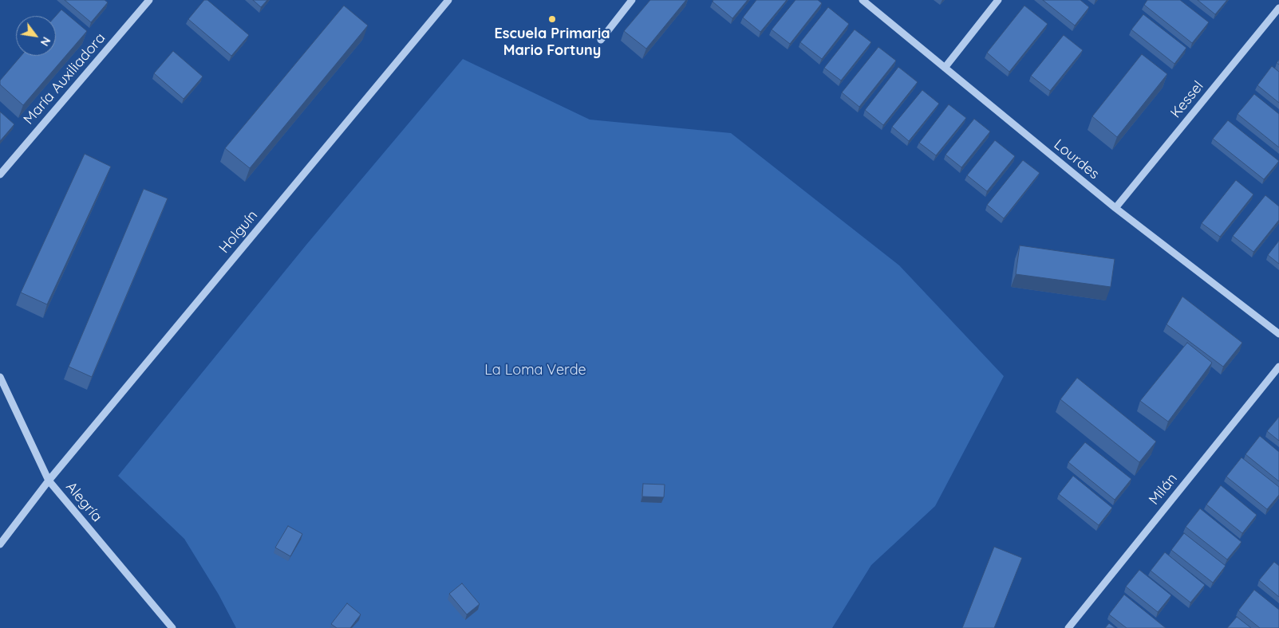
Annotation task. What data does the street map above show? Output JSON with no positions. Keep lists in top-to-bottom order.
{
  "streets": {
    "street": [
      "María Auxiliadora",
      "Kessel",
      "Lourdes",
      "Holguín",
      "Milán",
      "Alegría"
    ]
  },
  "crossings": [
    ["Kessel", "Lourdes"],
    ["Holguín", "Alegría"]
  ],
  "parks": ["La Loma Verde"],
  "places": ["Escuela Primaria Mario Fortuny"],
  "north": "bottom right"
}
